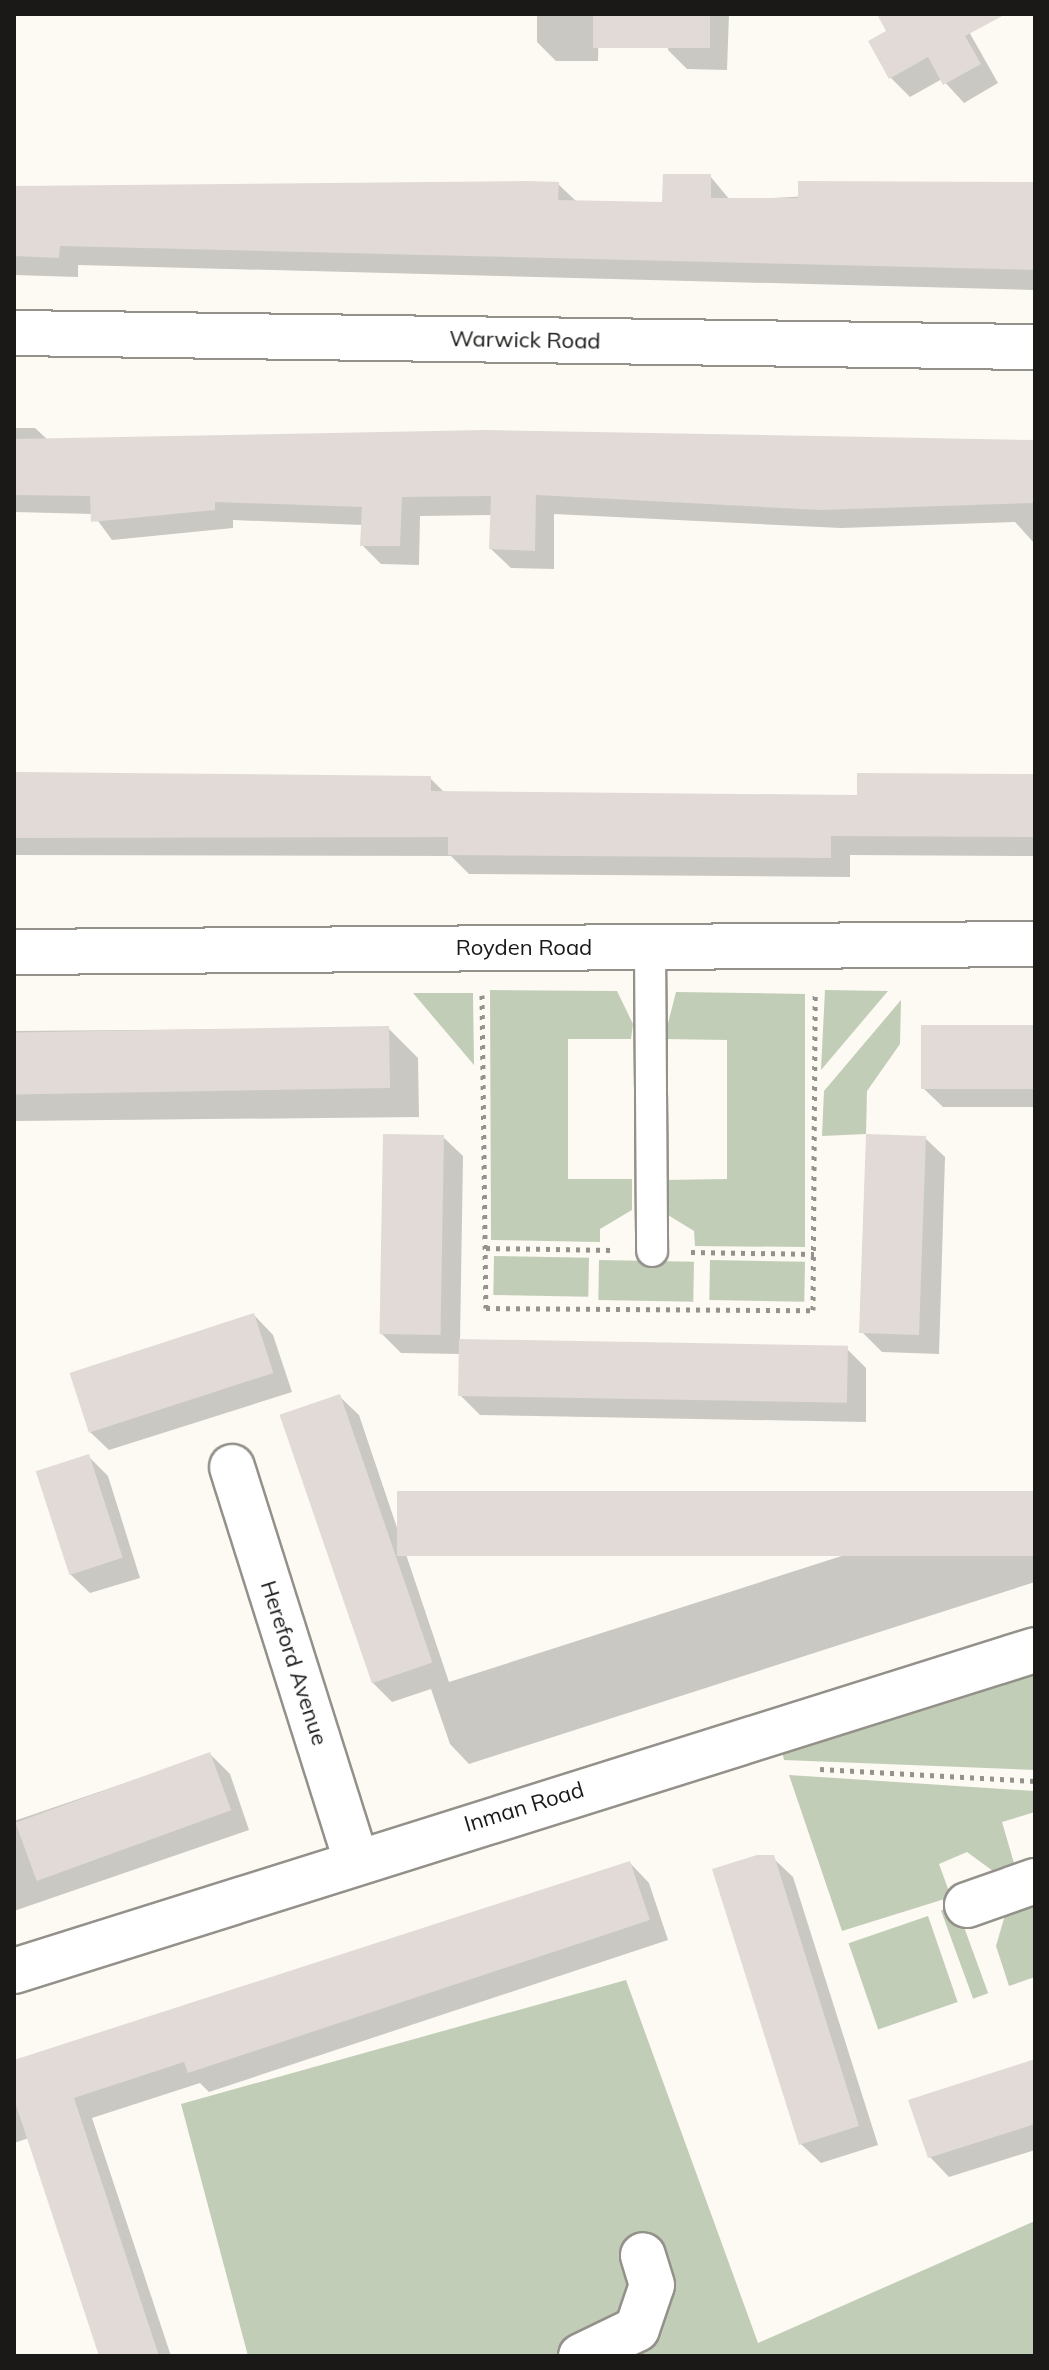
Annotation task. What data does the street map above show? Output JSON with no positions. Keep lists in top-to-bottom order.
{
  "streets": {
    "street": [
      "Warwick Road",
      "Royden Road",
      "Hereford Avenue",
      "Inman Road"
    ]
  },
  "crossings": [
    ["Hereford Avenue", "Inman Road"]
  ]
}
